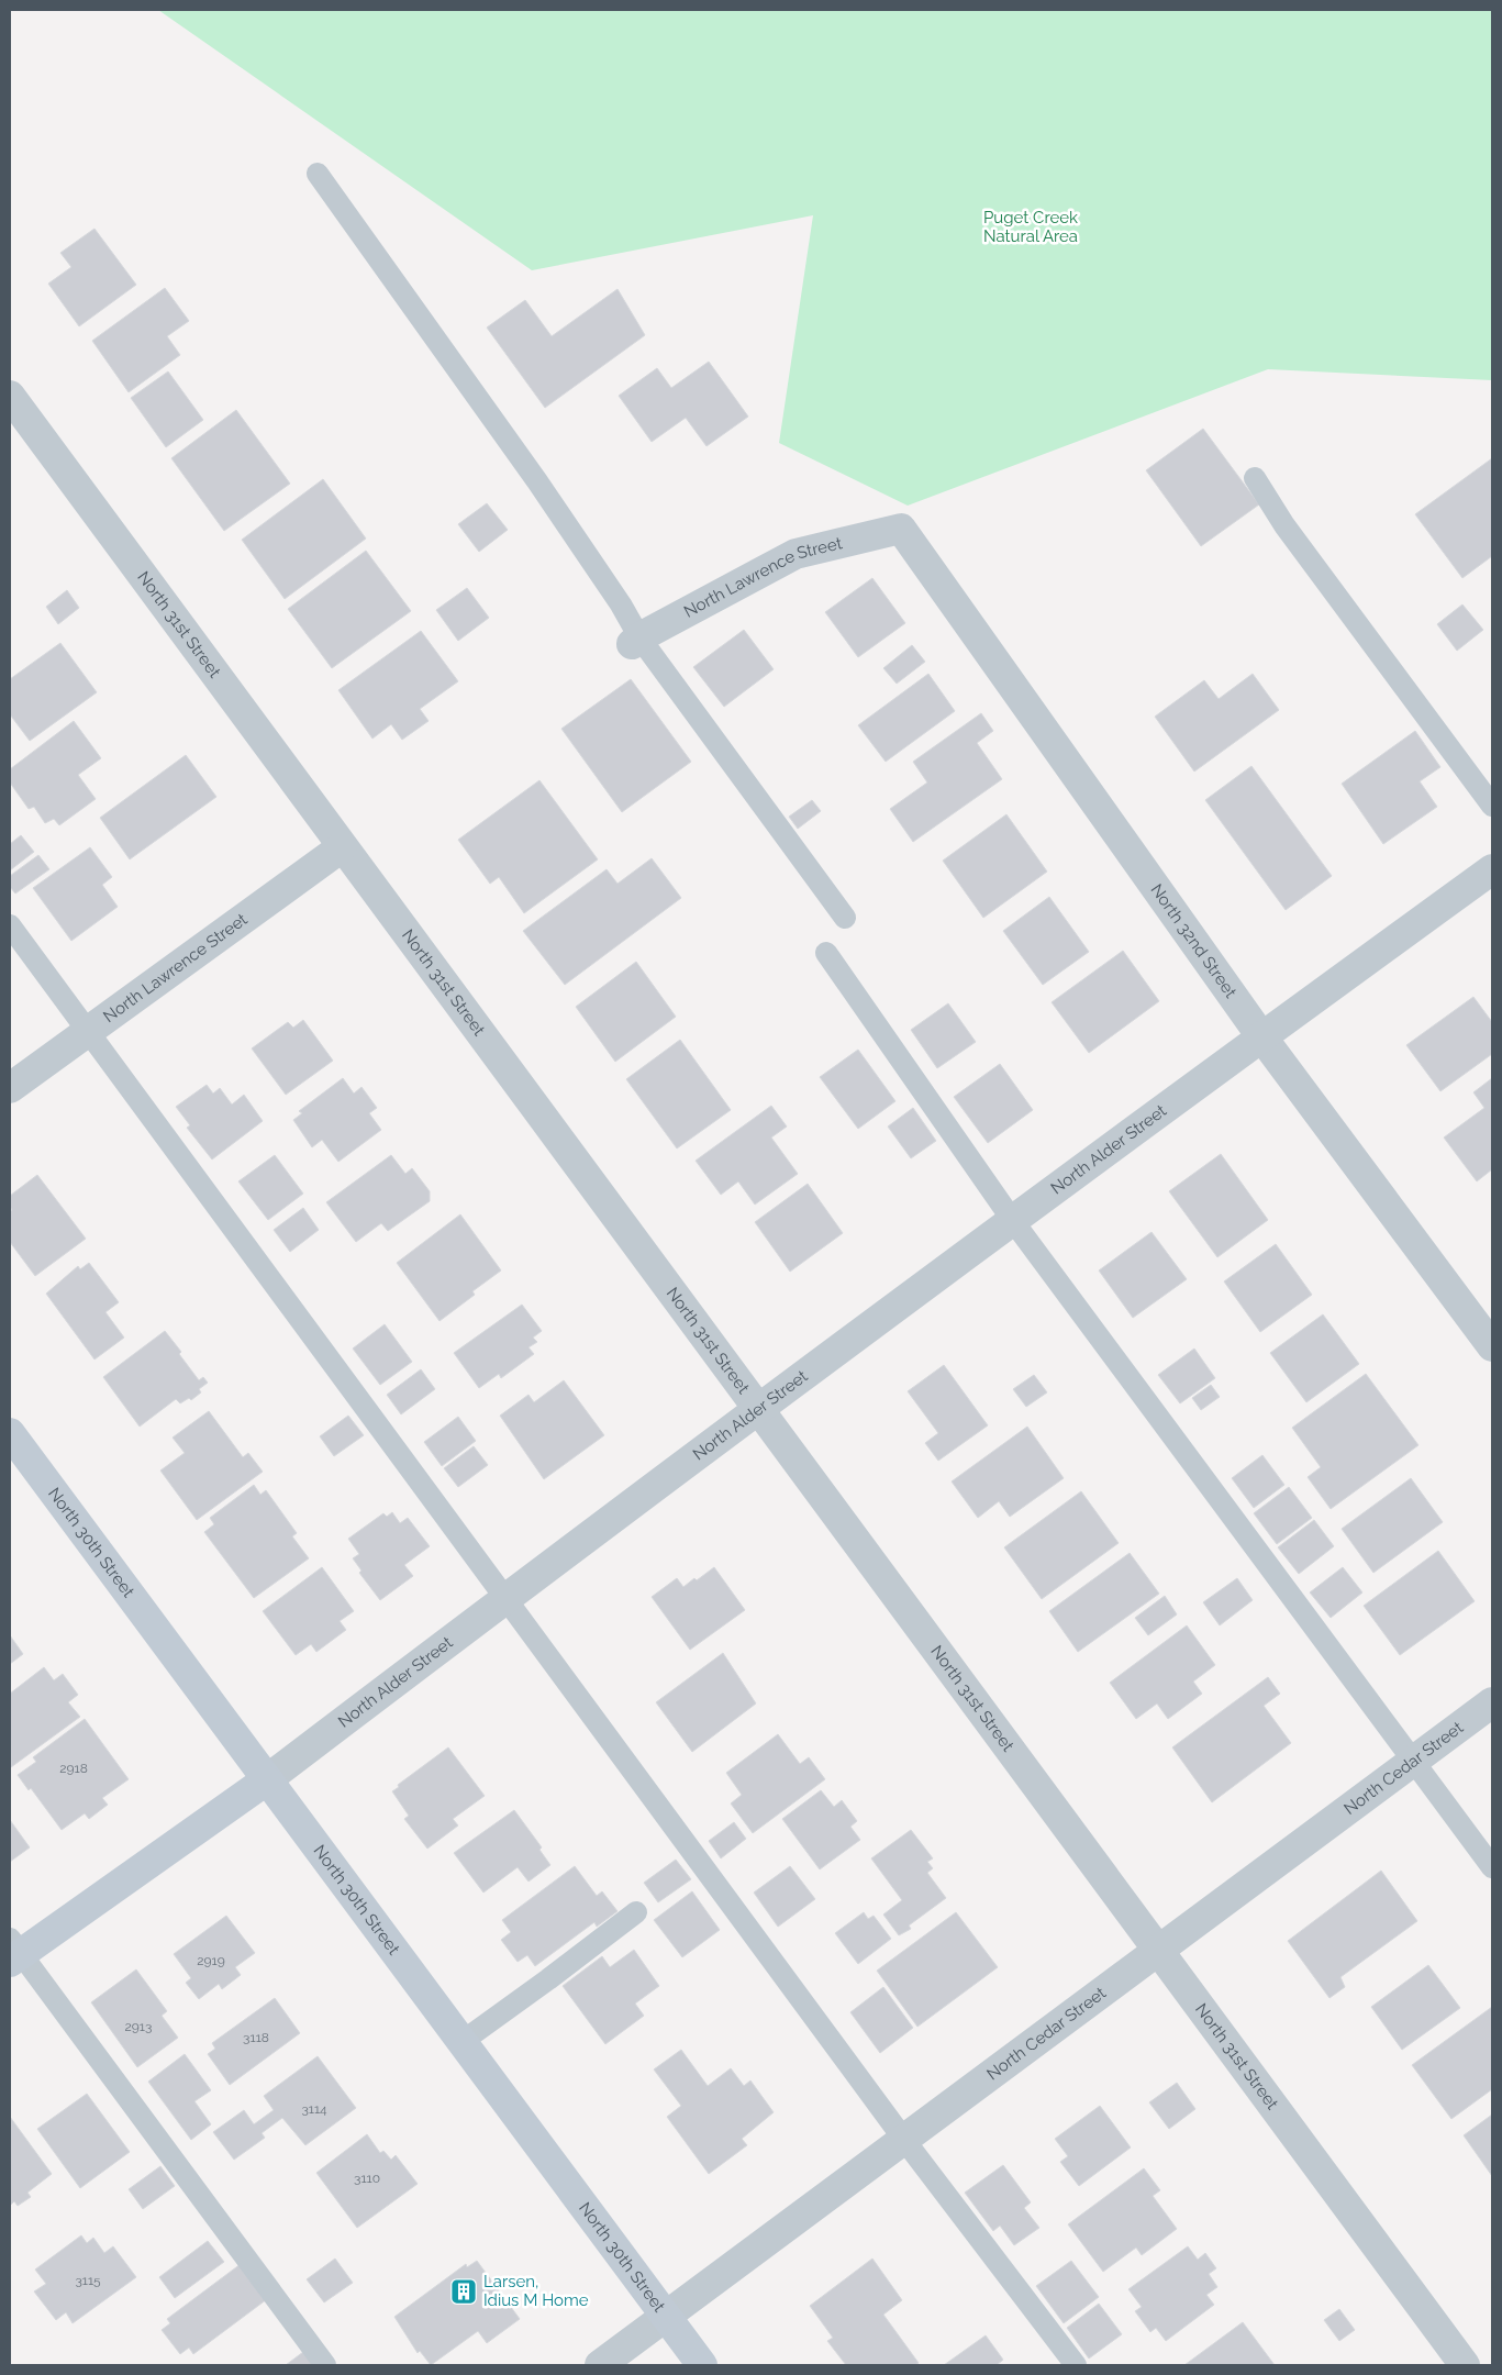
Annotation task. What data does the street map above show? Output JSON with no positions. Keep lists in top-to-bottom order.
{
  "streets": {
    "main road": ["North Alder Street", "North 30th Street"],
    "street": [
      "North Lawrence Street",
      "North 31st Street",
      "North 32nd Street",
      "North Cedar Street"
    ]
  },
  "crossings": [
    ["North Lawrence Street", "North 31st Street"],
    ["North Lawrence Street", "North 32nd Street"],
    ["North 31st Street", "North Alder Street"],
    ["North 31st Street", "North Cedar Street"],
    ["North 32nd Street", "North Alder Street"],
    ["North Alder Street", "North 30th Street"],
    ["North 30th Street", "North Cedar Street"]
  ],
  "parks": ["Puget Creek Natural Area"],
  "places": {
    "building": ["Larsen, Idius M Home"]
  },
  "house_numbers": [
    "2918",
    "2919",
    "2913",
    "3118",
    "3114",
    "3110",
    "3115"
  ]
}
